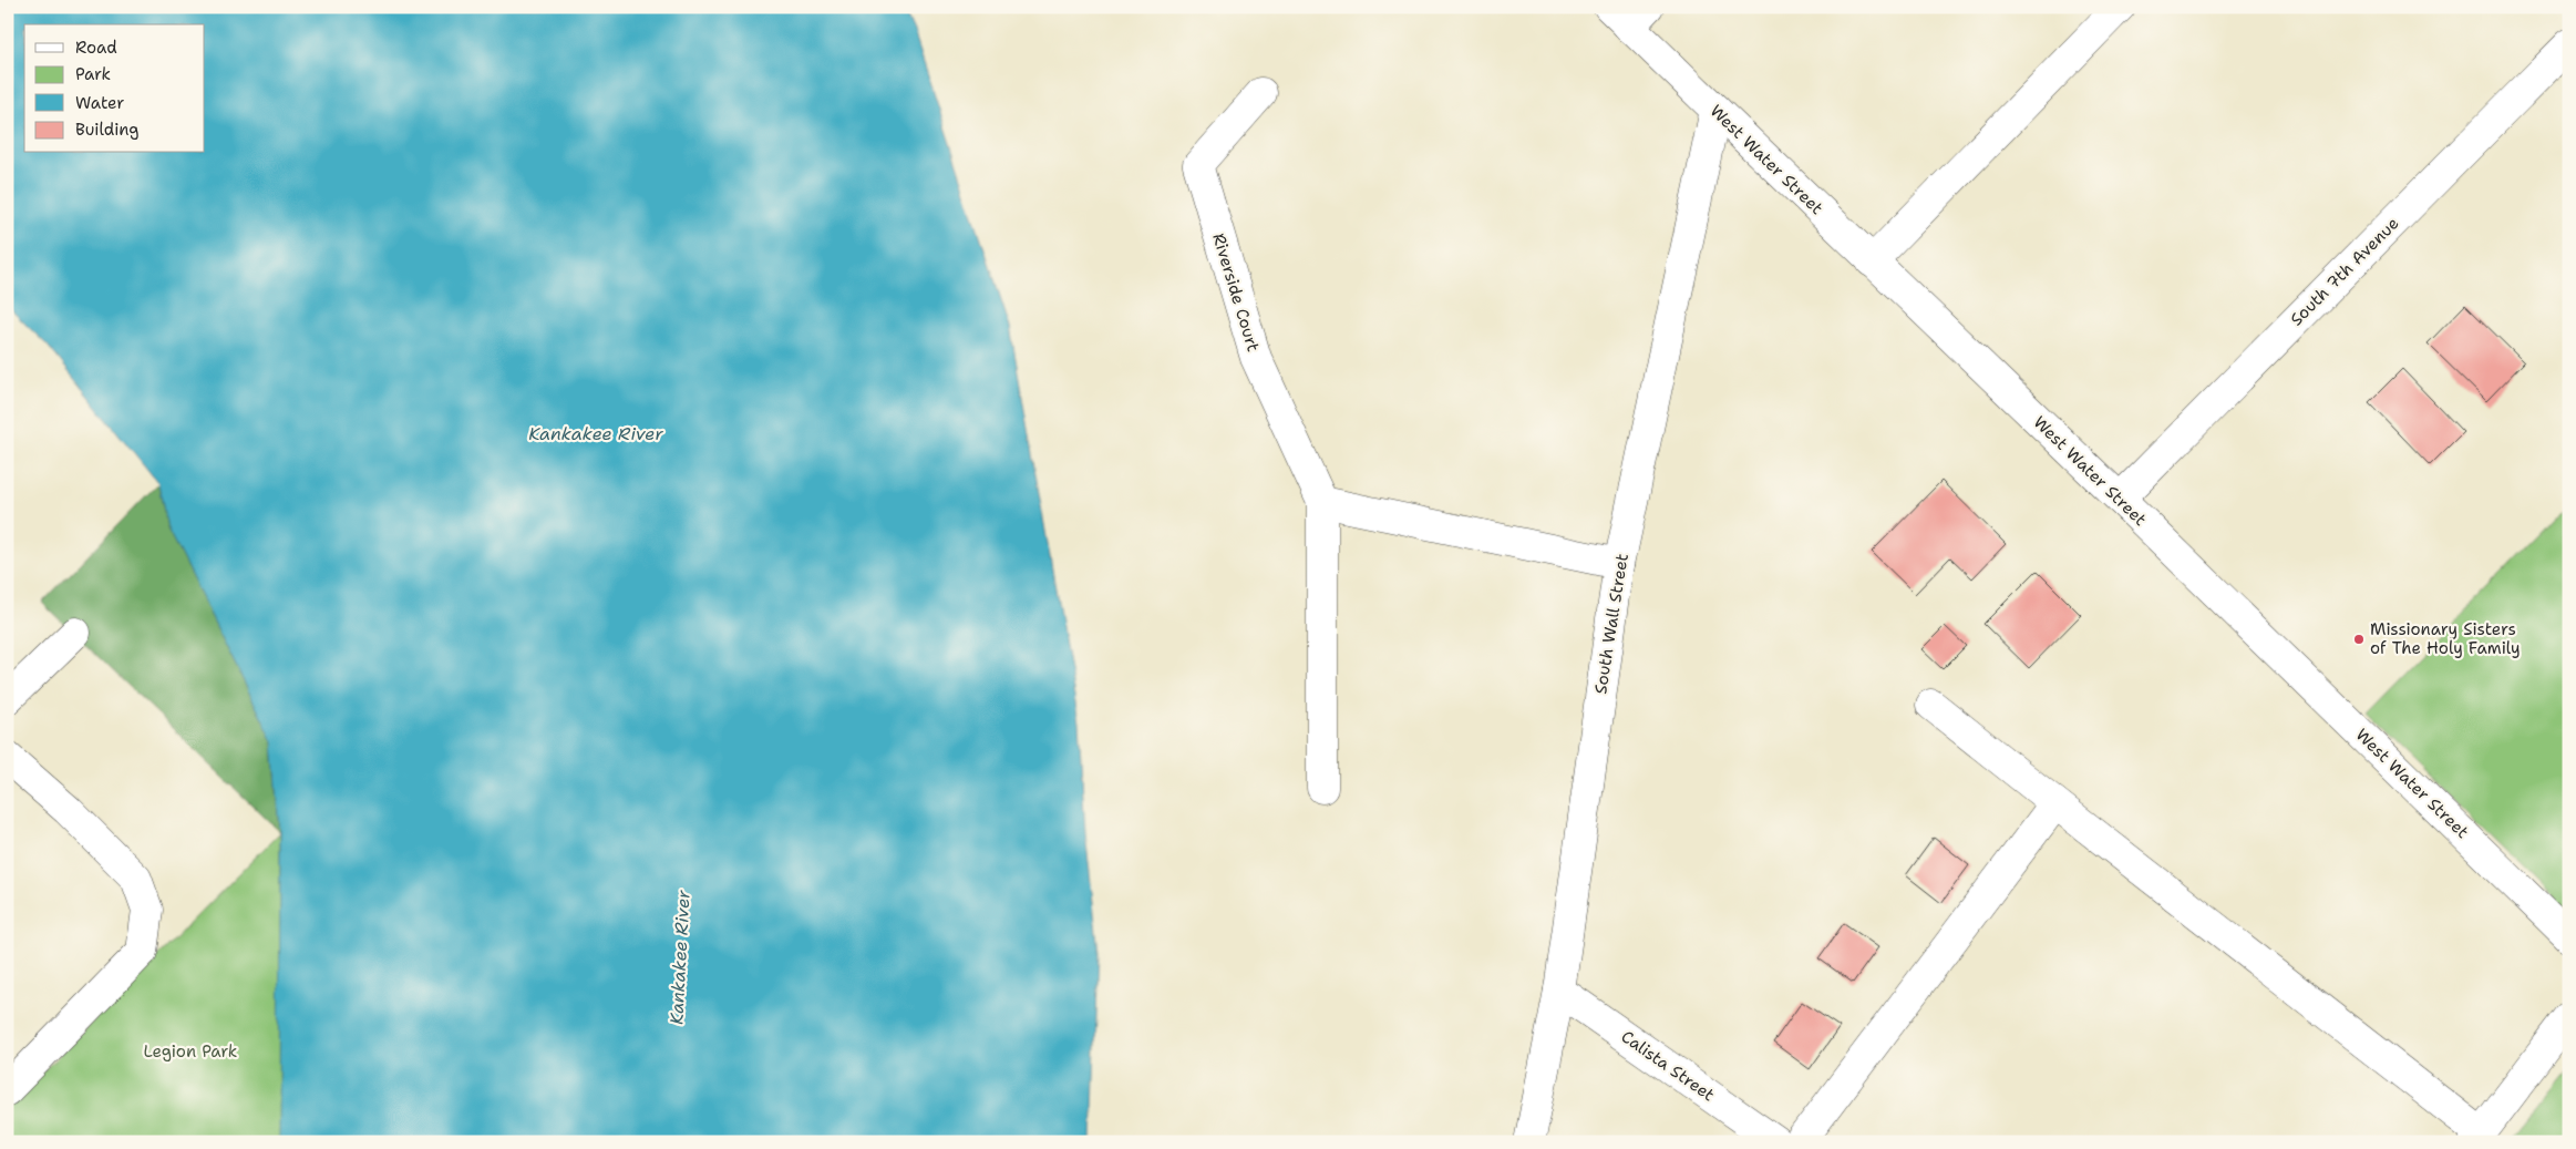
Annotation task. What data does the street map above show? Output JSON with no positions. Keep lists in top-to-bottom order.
{
  "streets": {
    "street": [
      "West Water Street",
      "South 7th Avenue",
      "Riverside Court",
      "South Wall Street",
      "Calista Street"
    ]
  },
  "crossings": [
    ["West Water Street", "South 7th Avenue"],
    ["West Water Street", "South Wall Street"],
    ["South Wall Street", "Calista Street"]
  ],
  "water": ["Kankakee River"],
  "parks": ["Legion Park"],
  "places": ["Missionary Sisters of The Holy Family"],
  "legend": [
    "Road",
    "Park",
    "Water",
    "Building"
  ]
}
